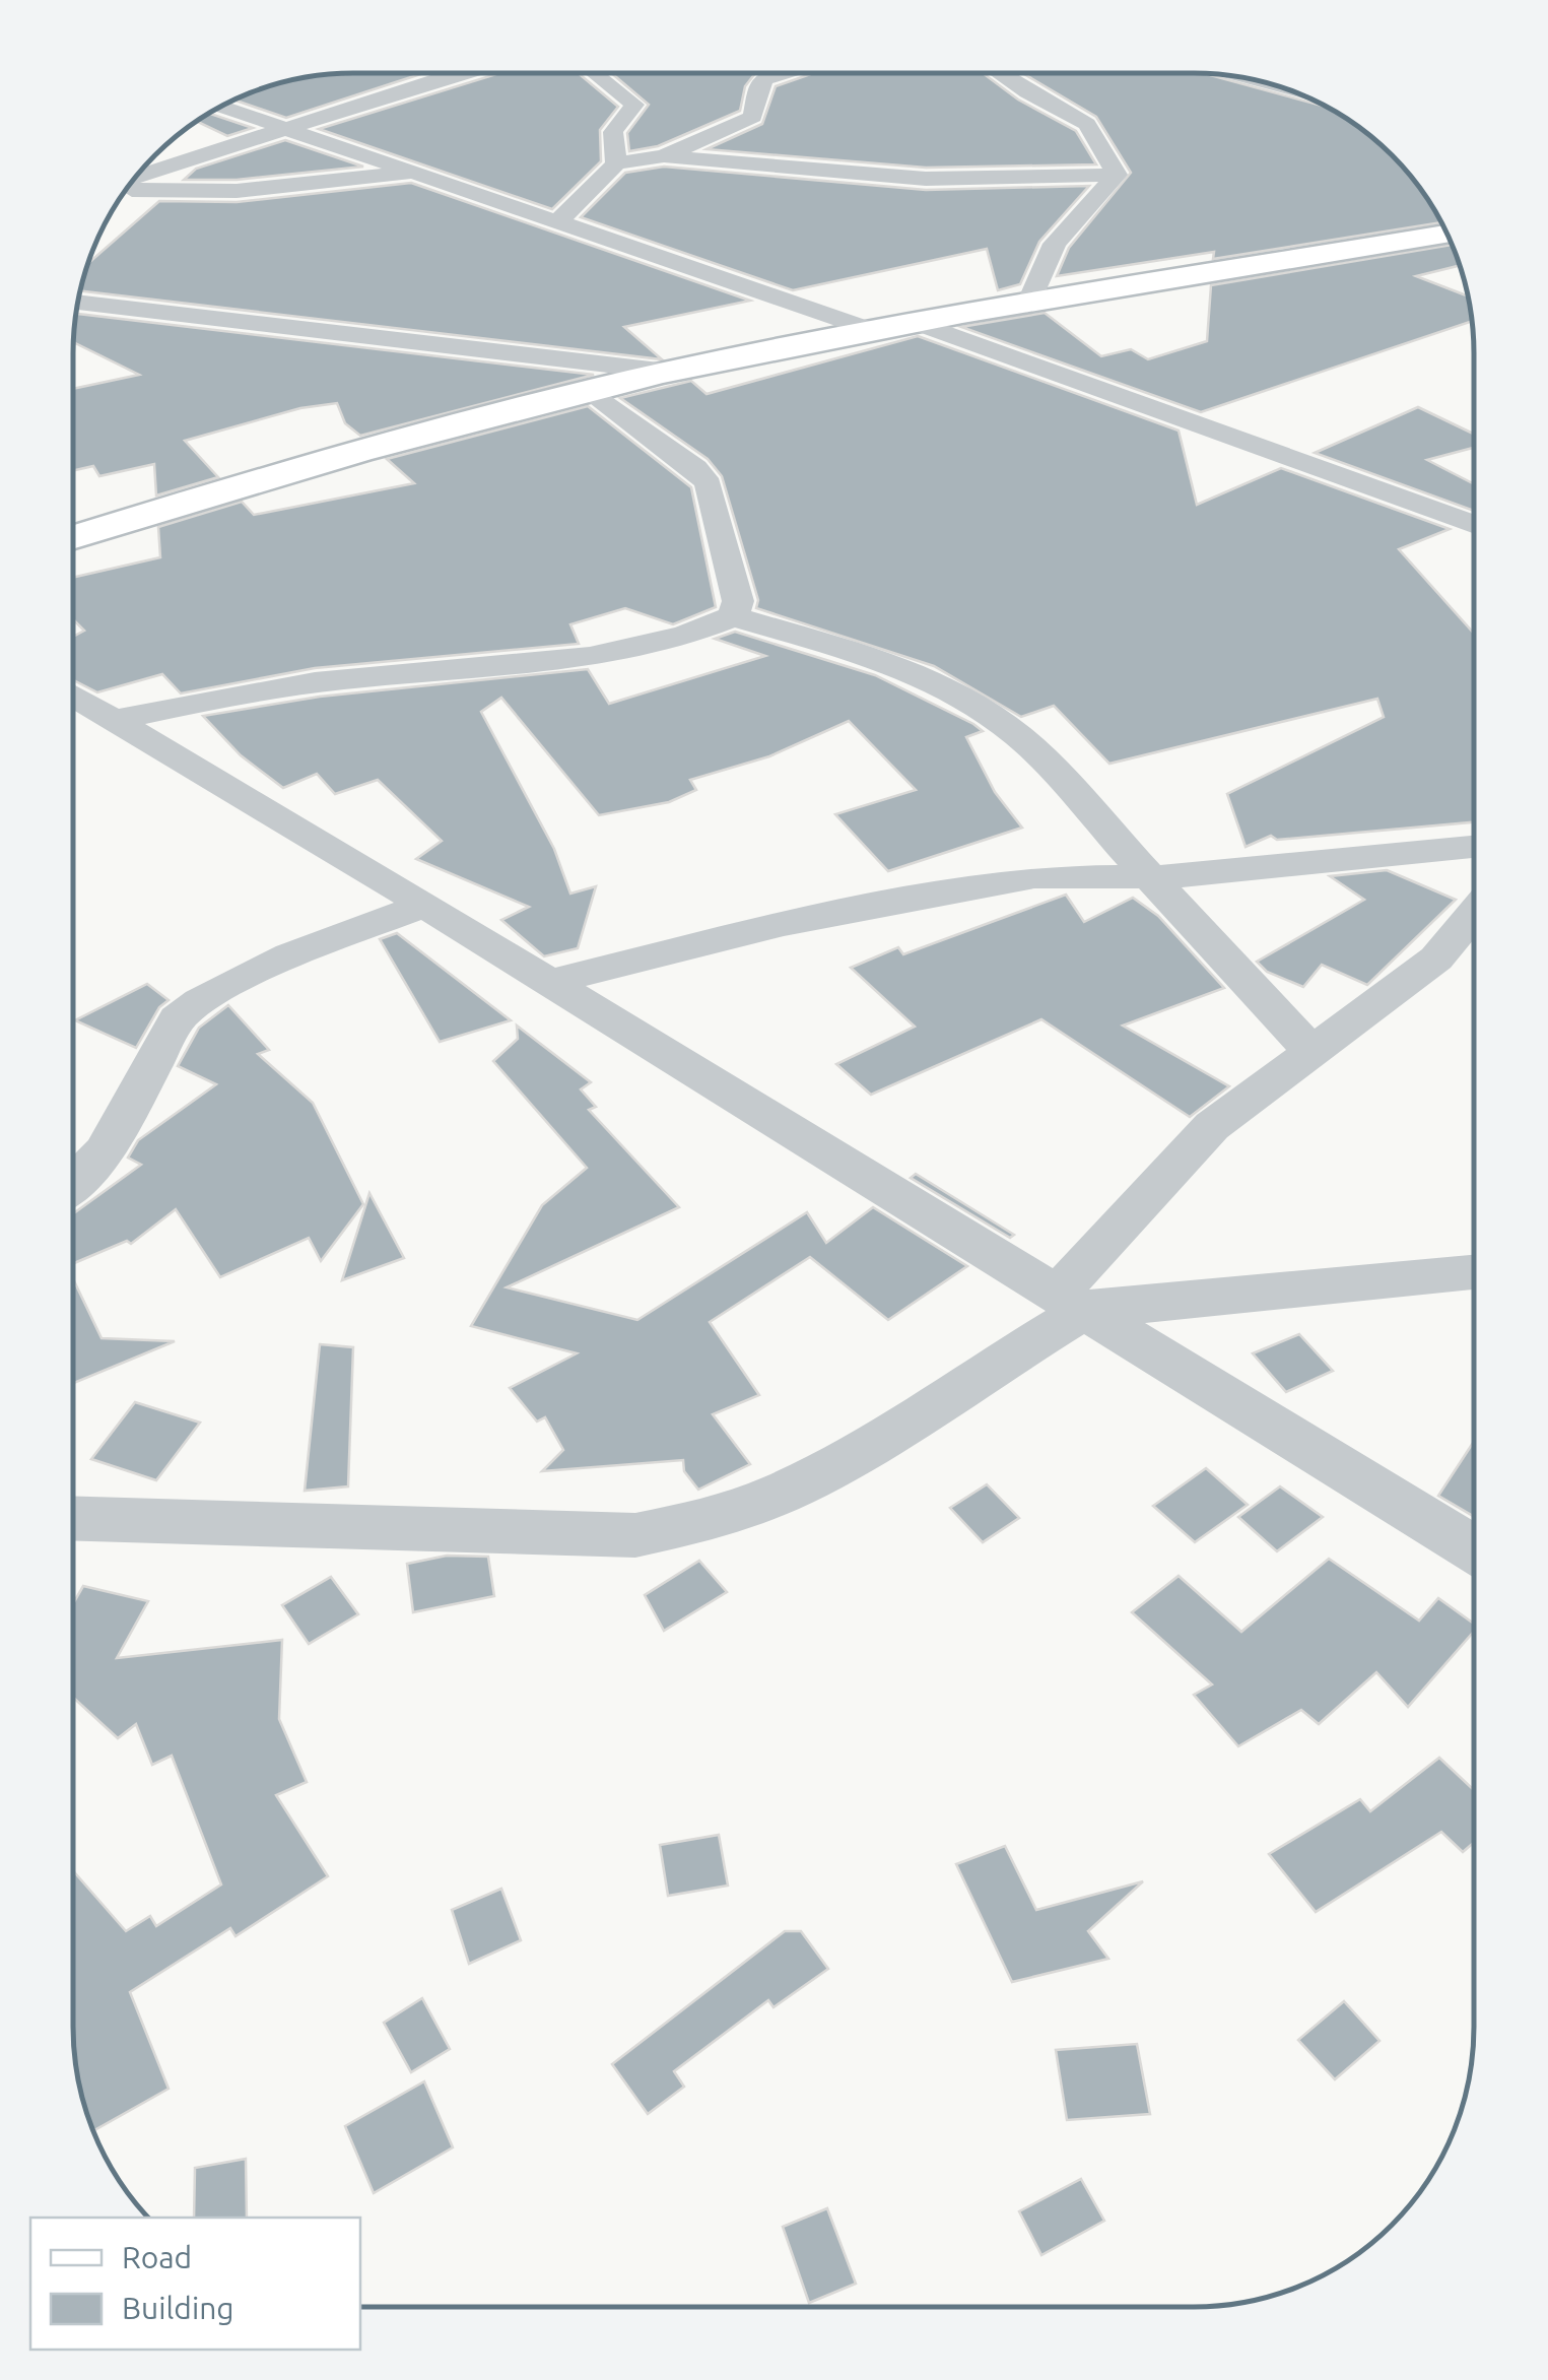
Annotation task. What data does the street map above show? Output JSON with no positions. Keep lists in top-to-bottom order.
{
  "legend": ["Road", "Building"]
}
